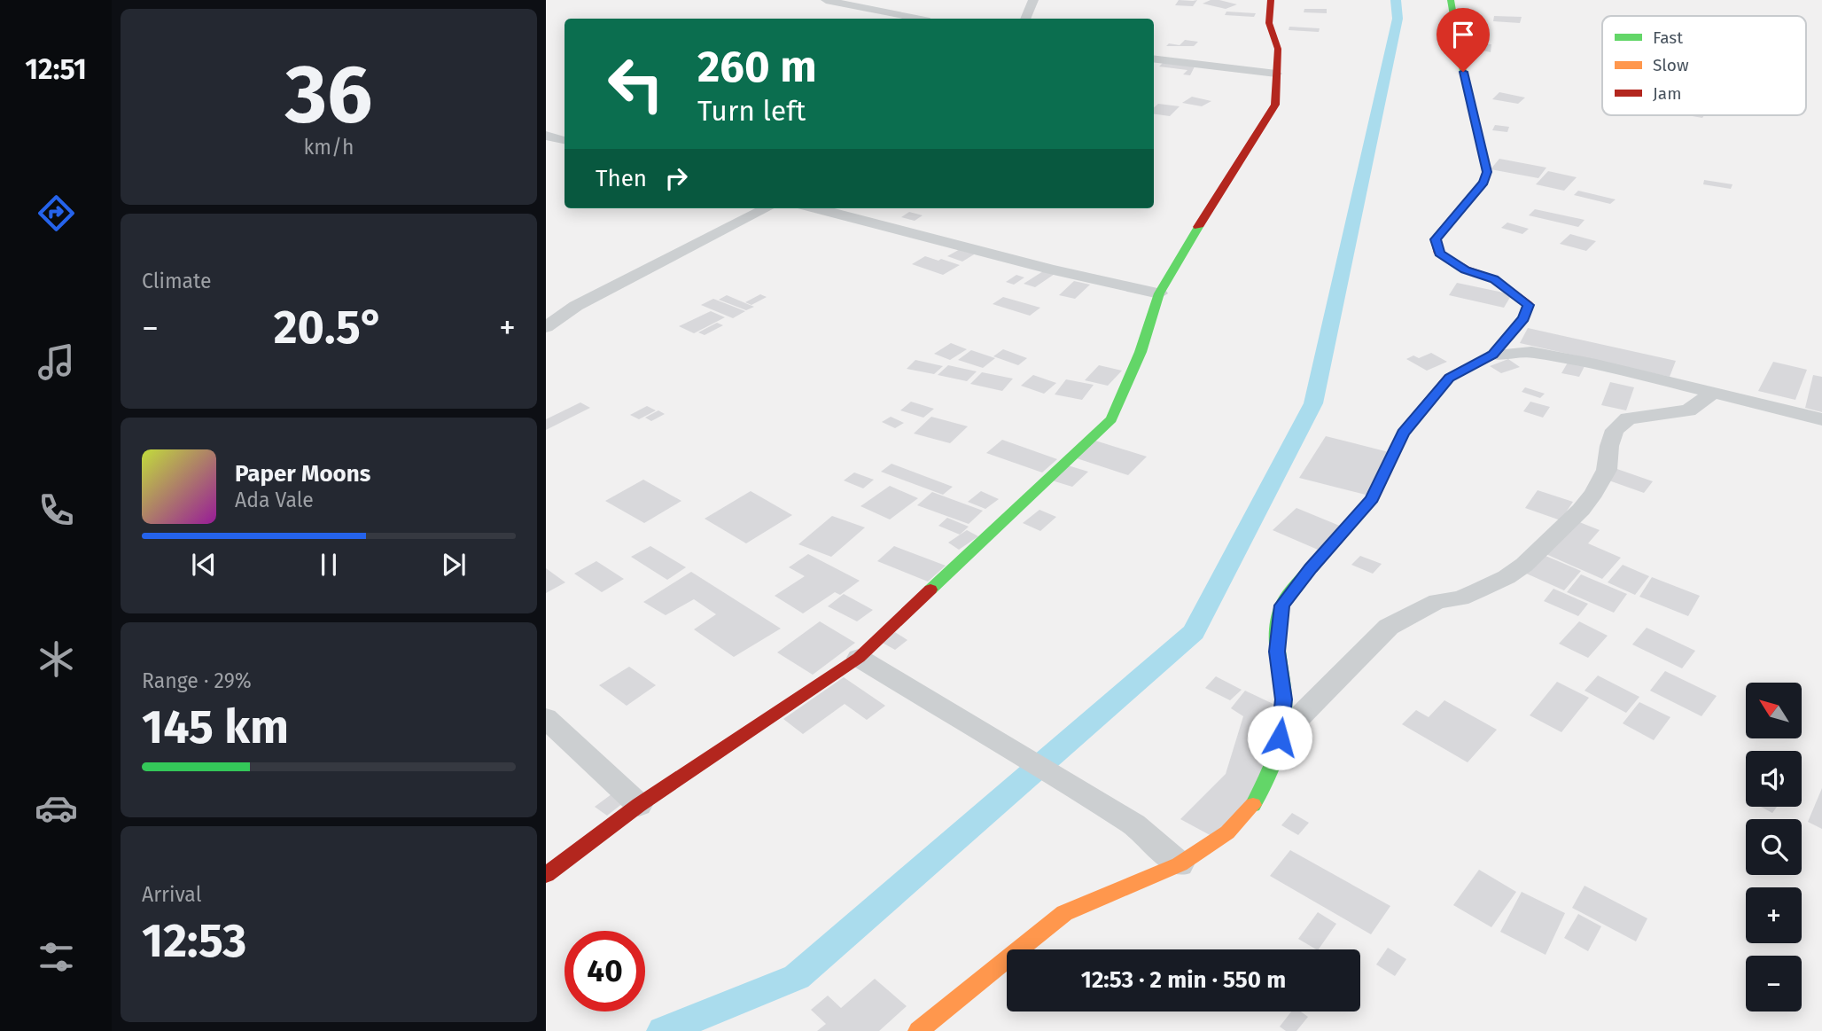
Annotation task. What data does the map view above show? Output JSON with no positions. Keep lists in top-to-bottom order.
{
  "legend": ["Fast", "Slow", "Jam"],
  "north": "top left",
  "page": {
    "tabs": "12:51",
    "tile": [
      ["36", "km/h"],
      "Climate",
      ["Range · 29%", "145 km"],
      ["Arrival", "12:53"]
    ],
    "turn": ["260 m", "Turn left"],
    "then": "Then",
    "heat": ["−", "20.5°", "+"],
    "song": ["Paper Moons", "Ada Vale"],
    "map_buttons": ["+", "−"],
    "limit": "40",
    "trip": "12:53 · 2 min · 550 m"
  }
}
